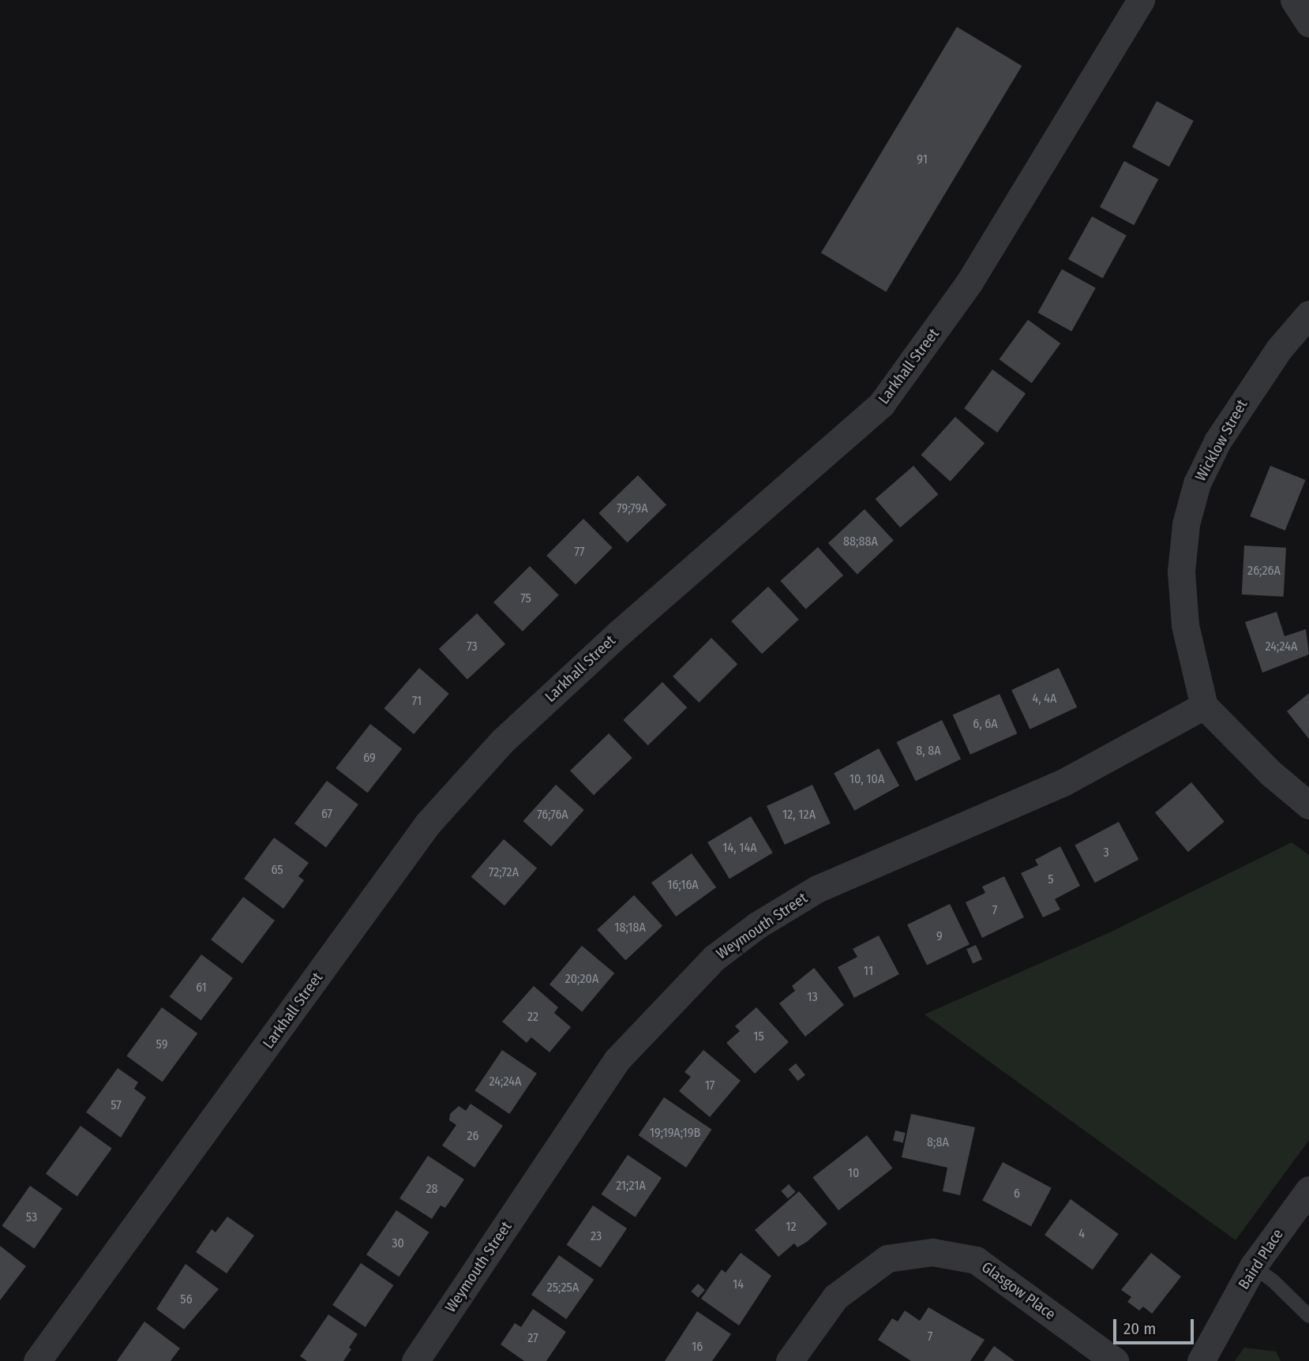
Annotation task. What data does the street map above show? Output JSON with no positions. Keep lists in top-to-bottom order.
{
  "streets": {
    "street": [
      "Larkhall Street",
      "Wicklow Street",
      "Weymouth Street",
      "Baird Place",
      "Glasgow Place"
    ]
  },
  "crossings": [
    ["Wicklow Street", "Weymouth Street"]
  ],
  "house_numbers": [
    "91",
    "79;79A",
    "88;88A",
    "77",
    "26;26A",
    "75",
    "73",
    "24;24A",
    "4, 4A",
    "71",
    "6, 6A",
    "8, 8A",
    "69",
    "10, 10A",
    "67",
    "76;76A",
    "12, 12A",
    "14, 14A",
    "3",
    "65",
    "72;72A",
    "5",
    "16;16A",
    "7",
    "18;18A",
    "9",
    "11",
    "20;20A",
    "61",
    "13",
    "22",
    "15",
    "59",
    "24;24A",
    "17",
    "57",
    "19;19A;19B",
    "26",
    "8;8A",
    "10",
    "21;21A",
    "28",
    "6",
    "53",
    "12",
    "4",
    "23",
    "30",
    "14",
    "25;25A",
    "56",
    "7",
    "27",
    "16"
  ],
  "scale_bar": "20 m"
}
